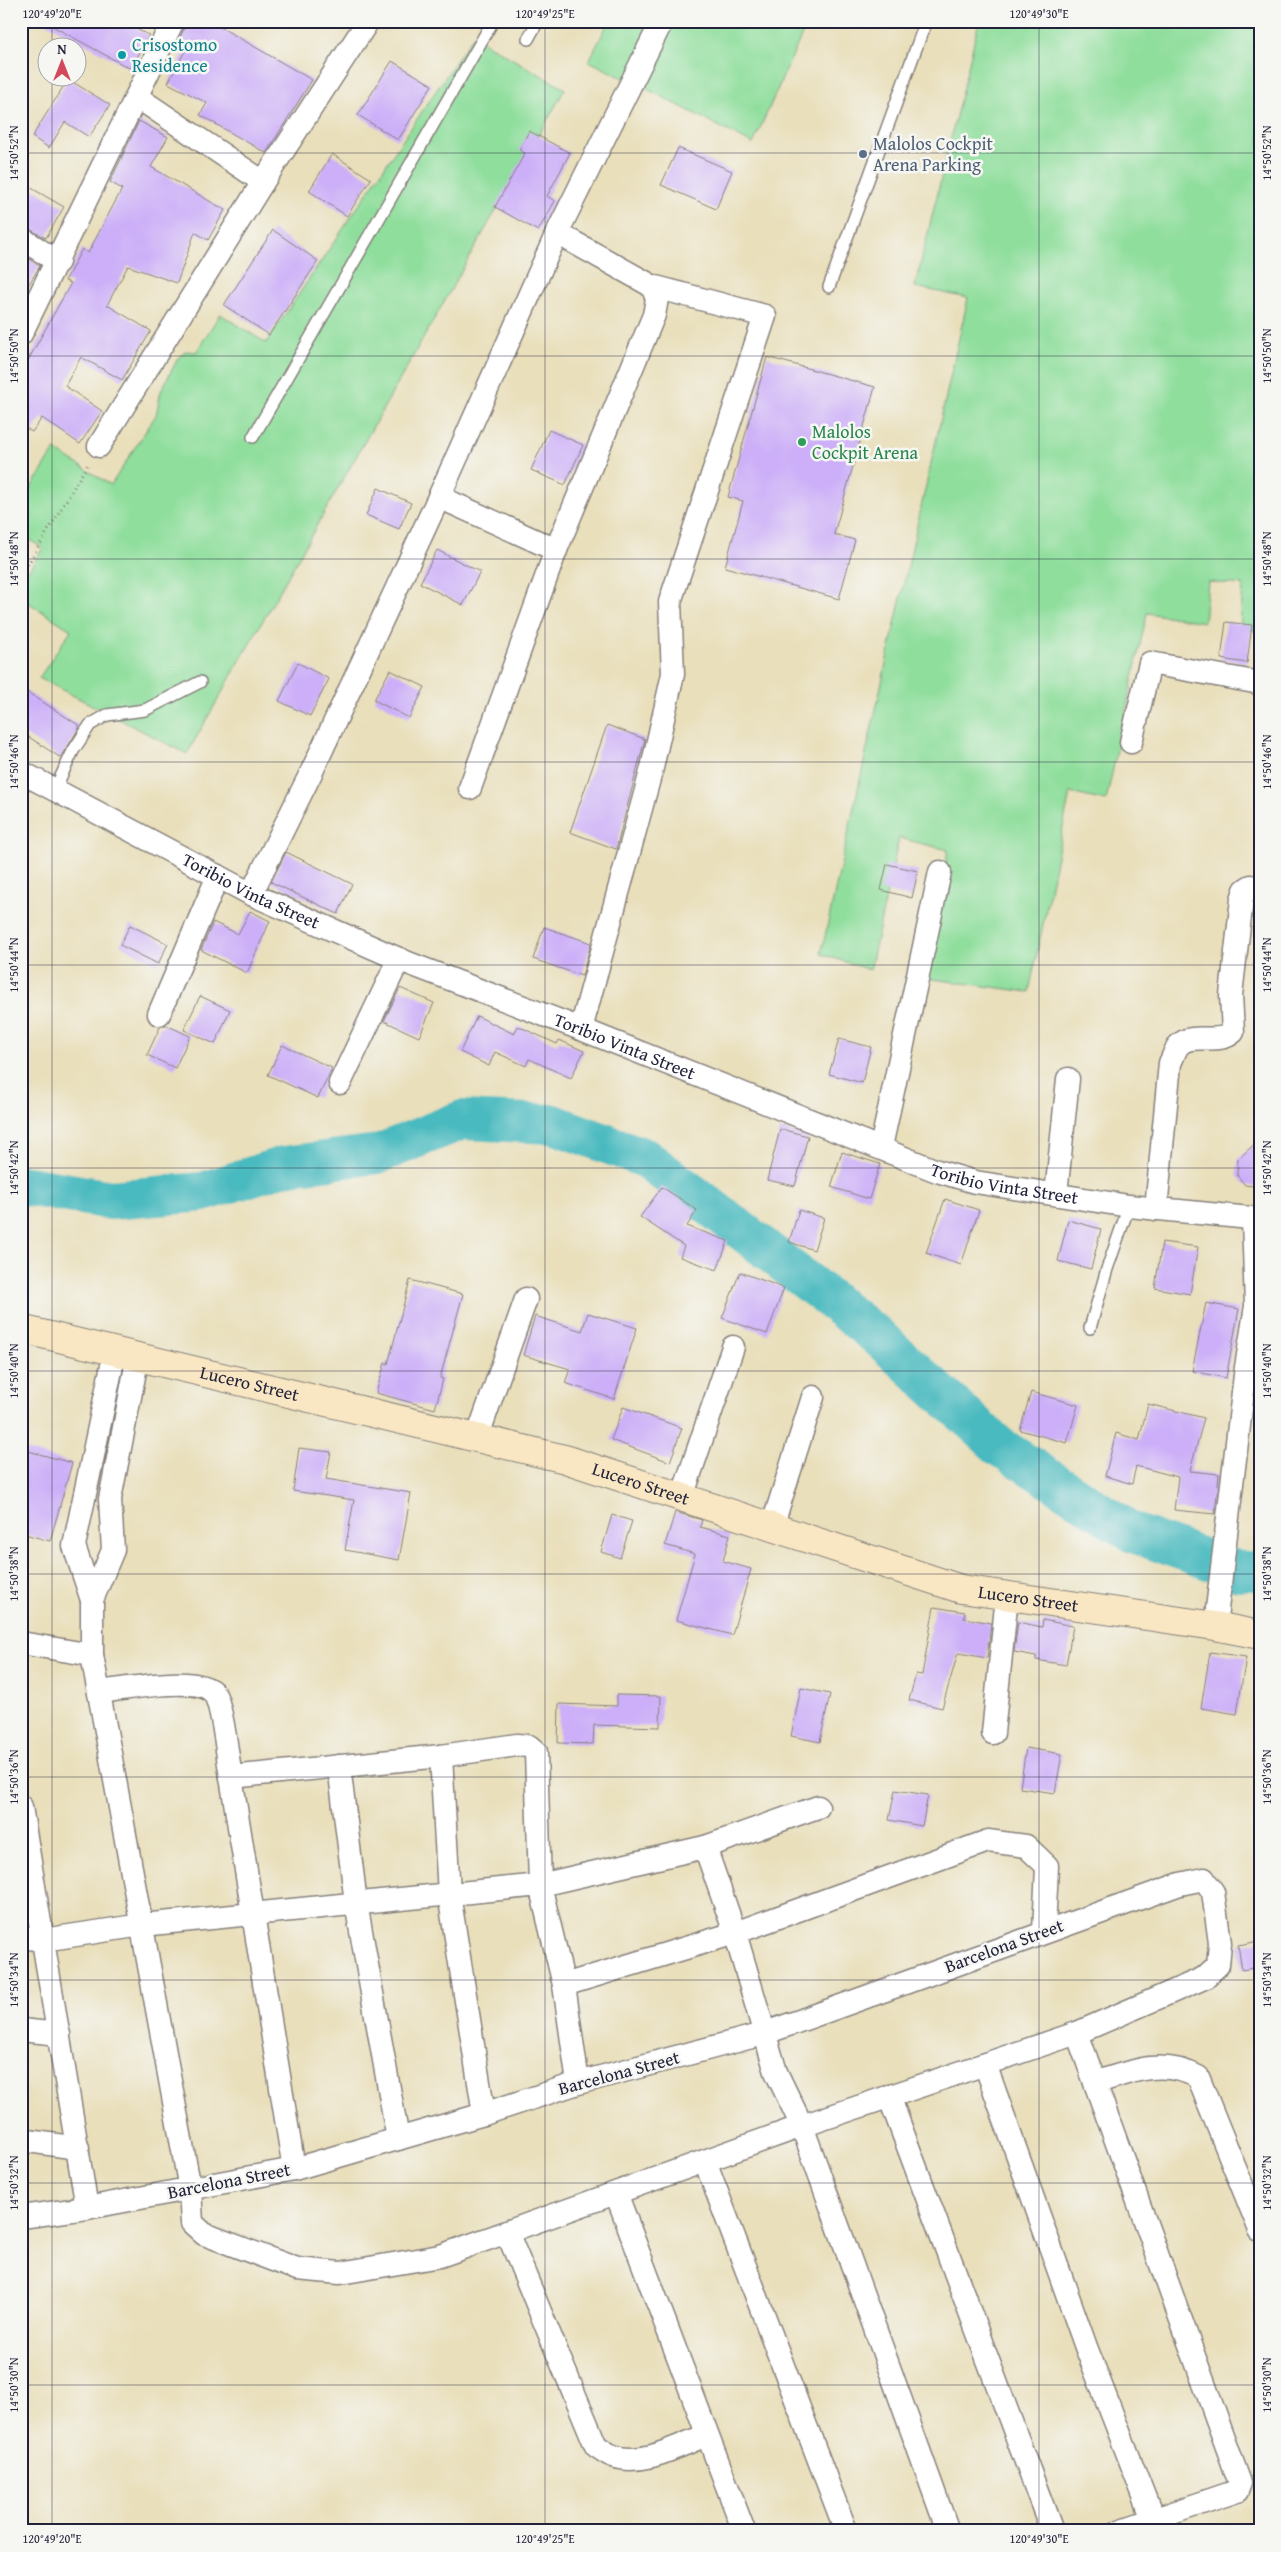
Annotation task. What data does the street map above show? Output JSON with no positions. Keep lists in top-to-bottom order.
{
  "streets": {
    "street": ["Toribio Vinta Street", "Lucero Street", "Barcelona Street"]
  },
  "places": ["Crisostomo Residence", "Malolos Cockpit Arena Parking", "Malolos Cockpit Arena"],
  "north": "top",
  "coordinates": [
    "120°49'20\"E",
    "120°49'25\"E",
    "120°49'30\"E",
    "14°50'52\"N",
    "14°50'50\"N",
    "14°50'48\"N",
    "14°50'46\"N",
    "14°50'44\"N",
    "14°50'42\"N",
    "14°50'40\"N",
    "14°50'38\"N",
    "14°50'36\"N",
    "14°50'34\"N",
    "14°50'32\"N",
    "14°50'30\"N"
  ]
}
